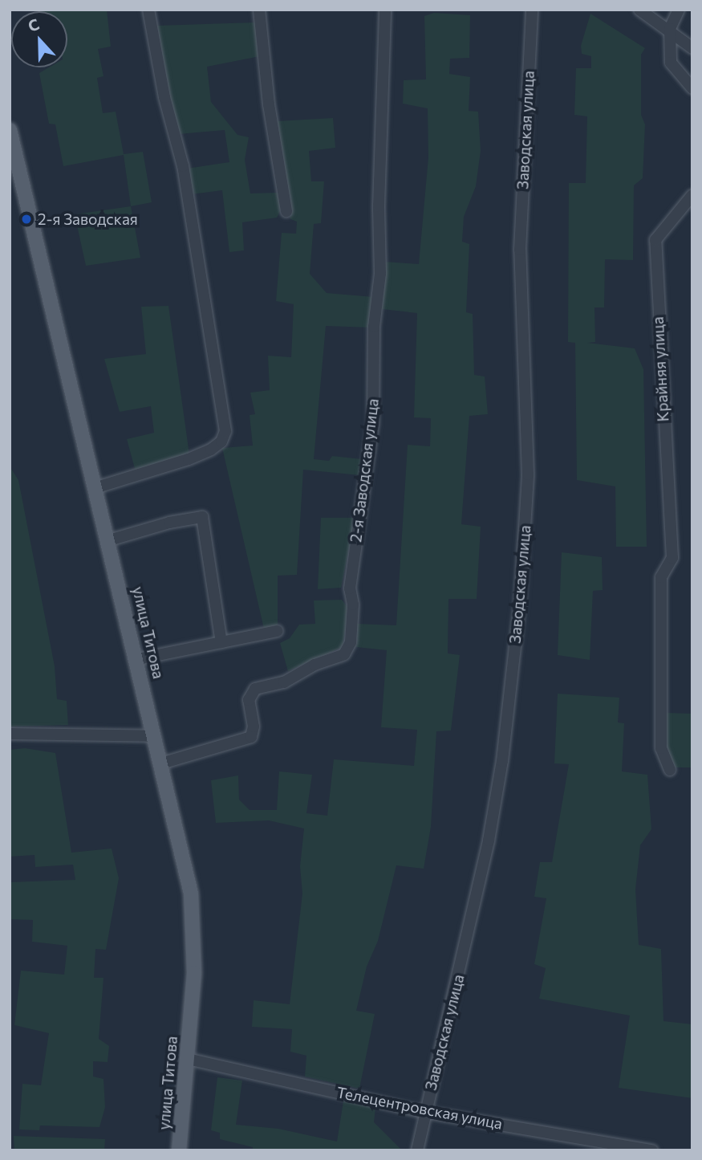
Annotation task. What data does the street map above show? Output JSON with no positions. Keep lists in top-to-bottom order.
{
  "streets": {
    "main road": ["улица Титова"],
    "street": [
      "Заводская улица",
      "Крайняя улица",
      "2-я Заводская улица",
      "Телецентровская улица"
    ]
  },
  "crossings": [
    ["Заводская улица", "Телецентровская улица"],
    ["2-я Заводская улица", "улица Титова"],
    ["улица Титова", "Телецентровская улица"]
  ],
  "places": ["2-я Заводская"],
  "north": "top"
}
